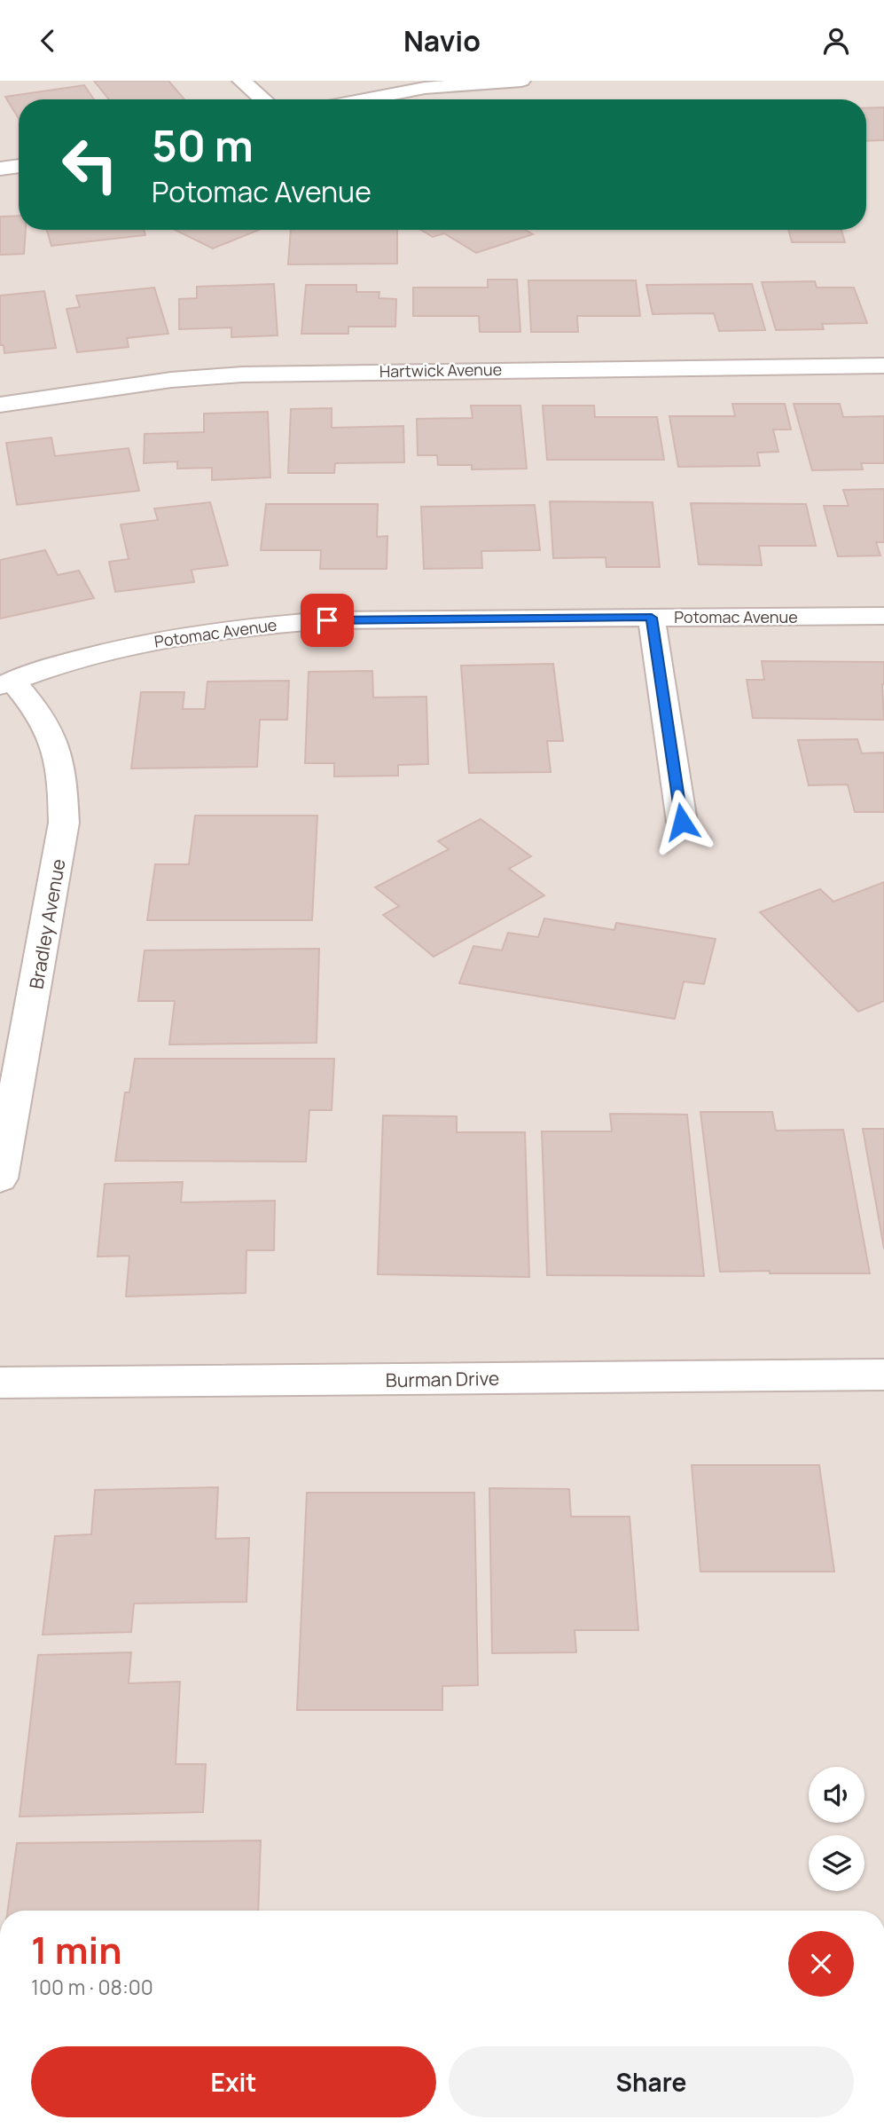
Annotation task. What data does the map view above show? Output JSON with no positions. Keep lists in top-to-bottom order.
{
  "streets": {
    "street": [
      "Hartwick Avenue",
      "Potomac Avenue",
      "Bradley Avenue",
      "Burman Drive"
    ]
  },
  "crossings": [
    ["Potomac Avenue", "Bradley Avenue"]
  ],
  "page": {
    "header": "Navio",
    "turn": ["50 m", "Potomac Avenue"],
    "heading": ["1 min", "100 m · 08:00"],
    "buttons": ["Exit", "Share"]
  }
}
